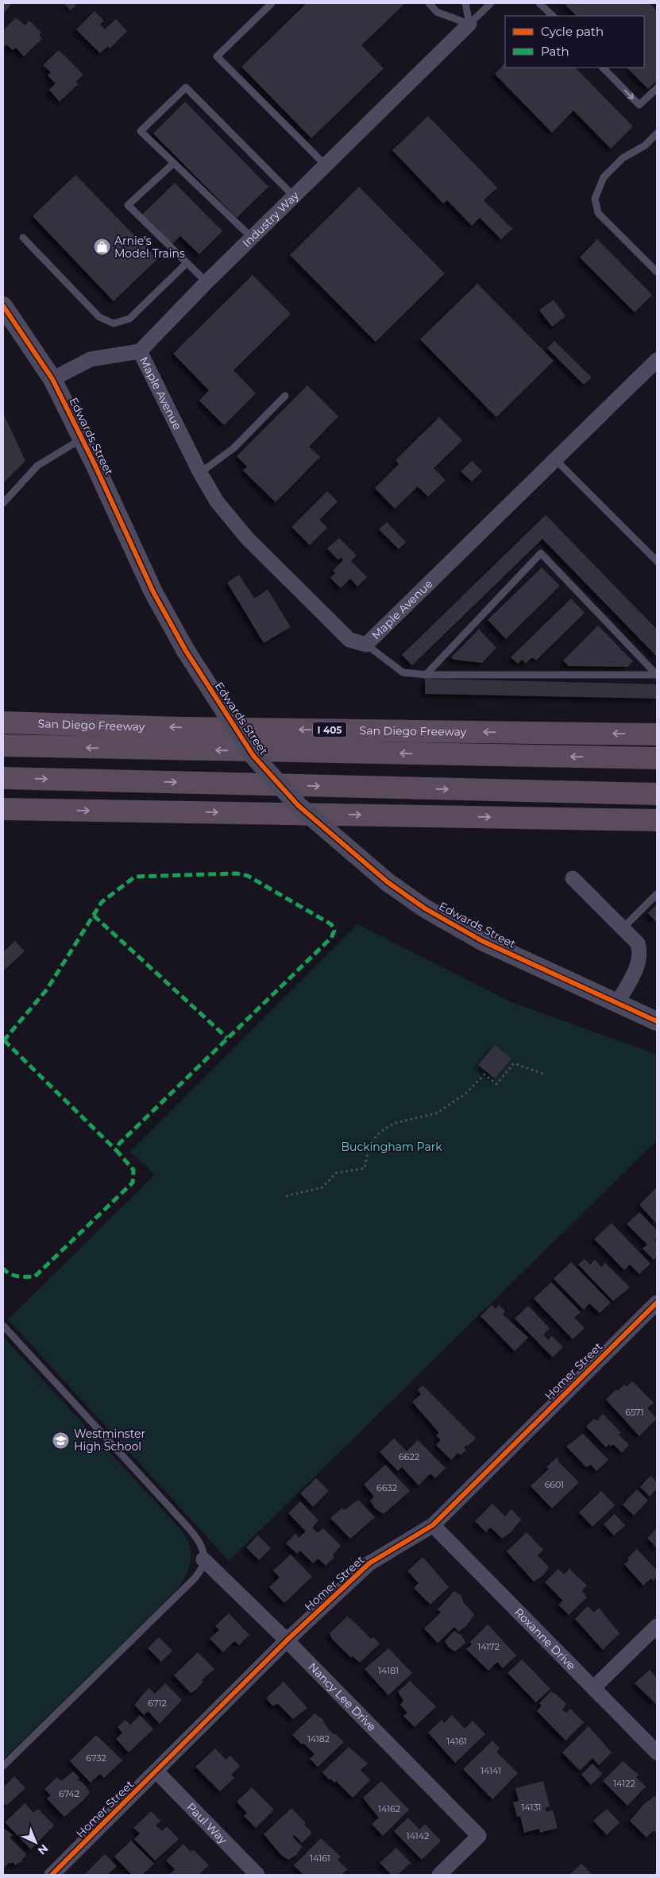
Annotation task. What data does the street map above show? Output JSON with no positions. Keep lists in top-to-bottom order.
{
  "streets": {
    "highway": ["San Diego Freeway", "I 405"],
    "street": [
      "Industry Way",
      "Maple Avenue",
      "Edwards Street",
      "Homer Street",
      "Roxanne Drive",
      "Nancy Lee Drive",
      "Paul Way"
    ]
  },
  "crossings": [
    ["Industry Way", "Maple Avenue"],
    ["Homer Street", "Roxanne Drive"],
    ["Homer Street", "Nancy Lee Drive"],
    ["Homer Street", "Paul Way"]
  ],
  "parks": ["Buckingham Park"],
  "places": {
    "shop": ["Arnie's Model Trains"],
    "school or university": ["Westminster High School"]
  },
  "house_numbers": [
    "6571",
    "6622",
    "6601",
    "6632",
    "14172",
    "14181",
    "6712",
    "14182",
    "14161",
    "6732",
    "14141",
    "14122",
    "6742",
    "14131",
    "14162",
    "14142",
    "14161"
  ],
  "legend": ["Cycle path", "Path"],
  "north": "bottom right"
}
